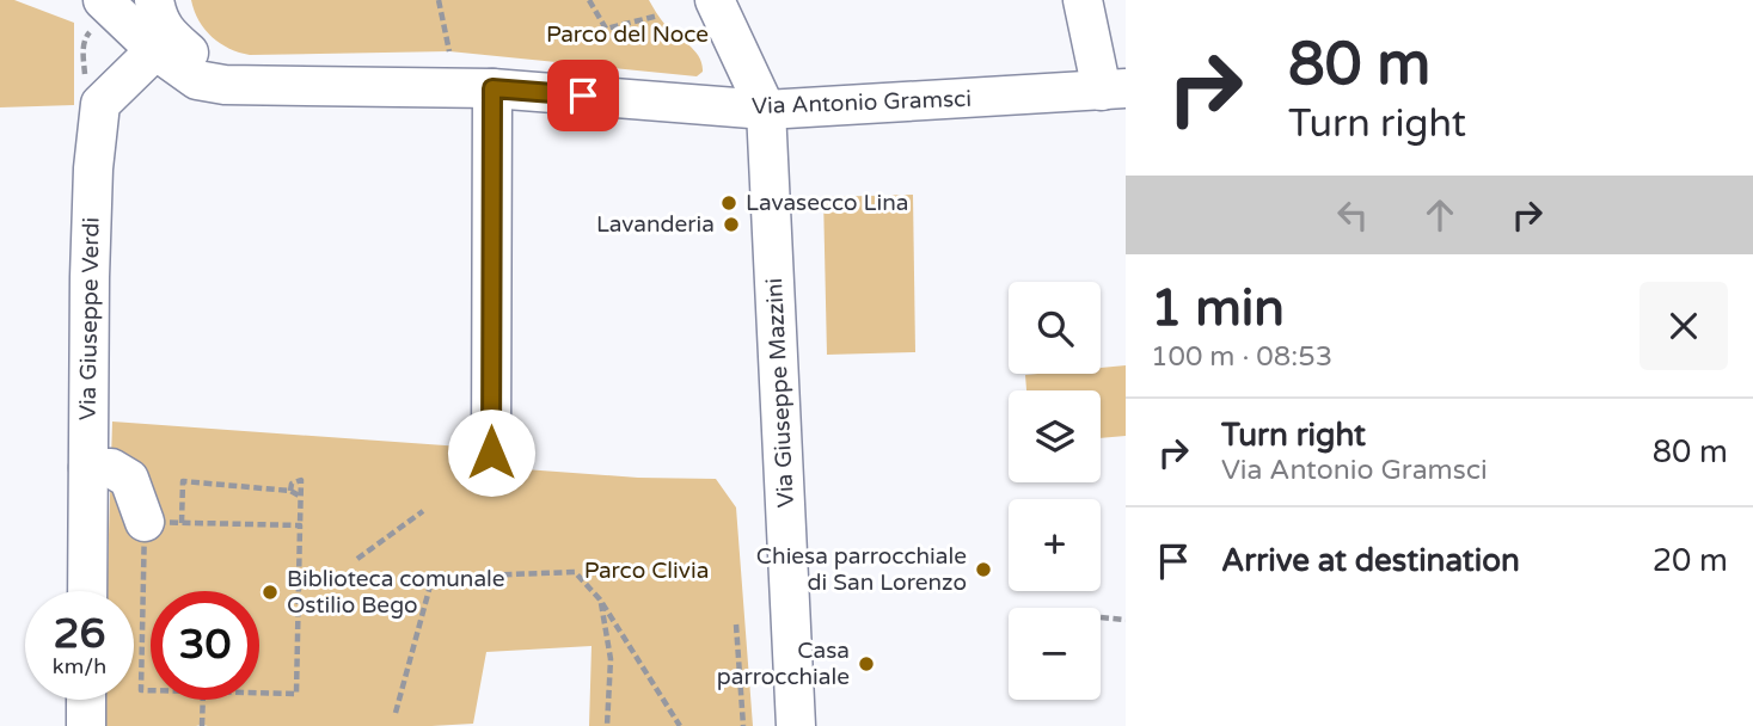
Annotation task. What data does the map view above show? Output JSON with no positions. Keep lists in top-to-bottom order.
{
  "streets": {
    "street": ["Via Antonio Gramsci", "Via Giuseppe Verdi", "Via Giuseppe Mazzini"]
  },
  "crossings": [
    ["Via Antonio Gramsci", "Via Giuseppe Verdi"],
    ["Via Antonio Gramsci", "Via Giuseppe Mazzini"]
  ],
  "parks": ["Parco del Noce", "Parco Clivia"],
  "places": [
    "Lavasecco Lina",
    "Lavanderia",
    "Chiesa parrocchiale di San Lorenzo",
    "Biblioteca comunale Ostilio Bego",
    "Casa parrocchiale"
  ],
  "page": {
    "turn": ["80 m", "Turn right"],
    "heading": ["1 min", "100 m · 08:53"],
    "map_buttons": ["+", "−"],
    "list": [
      {
        "name": "Turn right",
        "note": "Via Antonio Gramsci",
        "value": "80 m"
      },
      {
        "name": "Arrive at destination",
        "value": "20 m"
      }
    ],
    "speed": "26 km/h",
    "limit": "30"
  }
}
